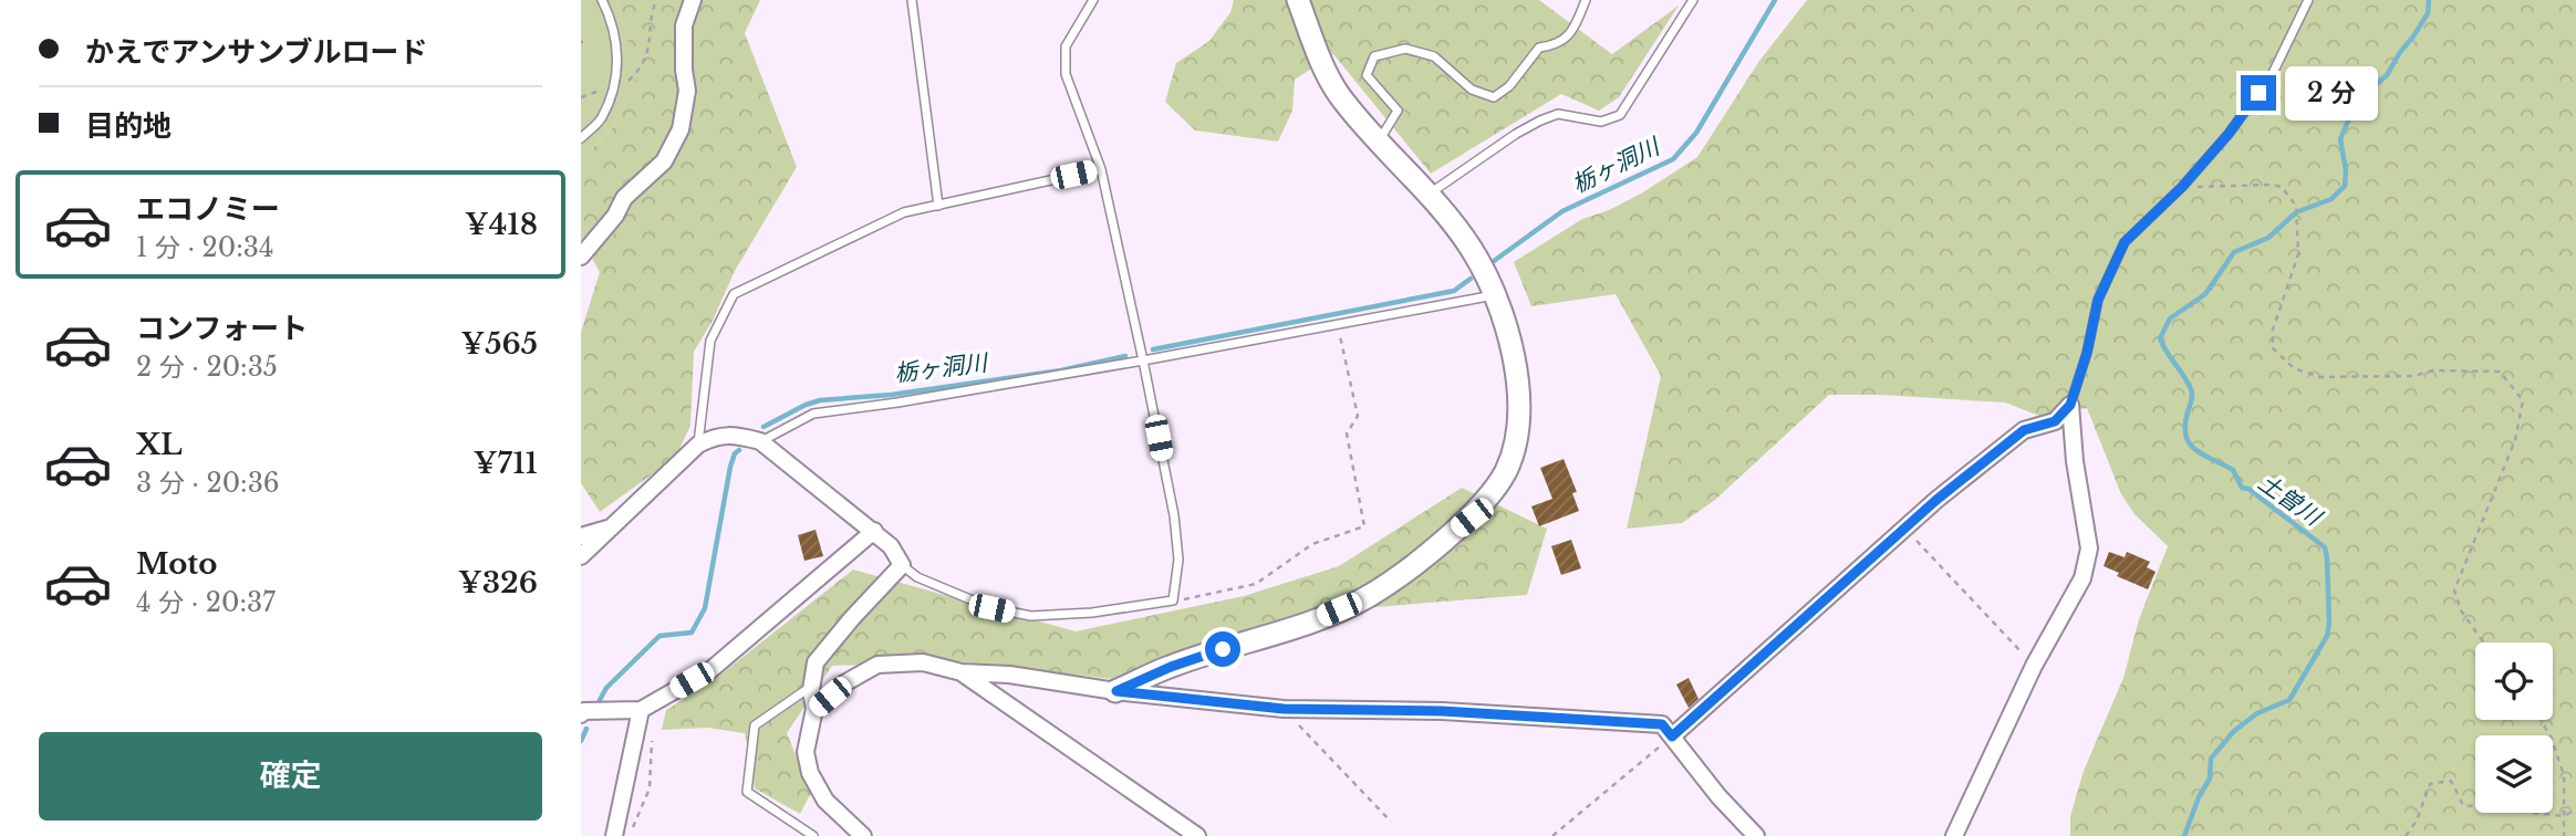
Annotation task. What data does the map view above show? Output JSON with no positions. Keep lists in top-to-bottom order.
{
  "water": ["栃ヶ洞川", "土曽川"],
  "page": {
    "banner": ["かえでアンサンブルロード", "目的地"],
    "bubble": "2 分",
    "list": [
      {
        "name": "エコノミー",
        "note": "1 分 · 20:34",
        "value": "¥418"
      },
      {
        "name": "コンフォート",
        "note": "2 分 · 20:35",
        "value": "¥565"
      },
      {
        "name": "XL",
        "note": "3 分 · 20:36",
        "value": "¥711"
      },
      {
        "name": "Moto",
        "note": "4 分 · 20:37",
        "value": "¥326"
      }
    ],
    "buttons": "確定"
  }
}
